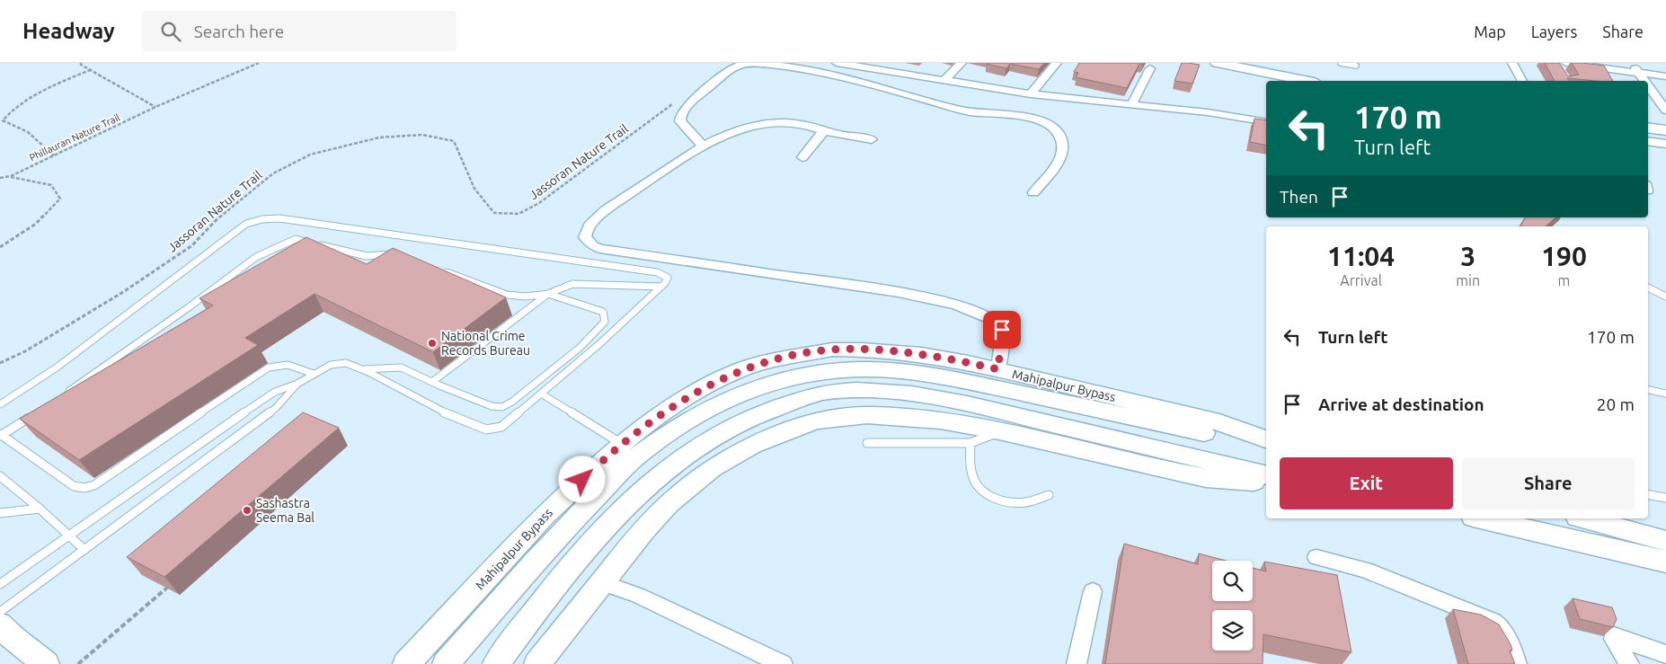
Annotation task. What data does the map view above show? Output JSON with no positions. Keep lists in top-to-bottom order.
{
  "streets": {
    "street": ["Mahipalpur Bypass"],
    "path": ["Phillauran Nature Trail", "Jassoran Nature Trail"]
  },
  "places": ["National Crime Records Bureau", "Sashastra Seema Bal"],
  "page": {
    "header": "Headway",
    "search": "Search here",
    "nav": ["Map", "Layers", "Share"],
    "turn": ["170 m", "Turn left"],
    "then": "Then",
    "eta": [
      "11:04",
      "Arrival",
      "3",
      "min",
      "190",
      "m"
    ],
    "list": [
      {
        "name": "Turn left",
        "value": "170 m"
      },
      {
        "name": "Arrive at destination",
        "value": "20 m"
      }
    ],
    "buttons": ["Exit", "Share"]
  }
}
